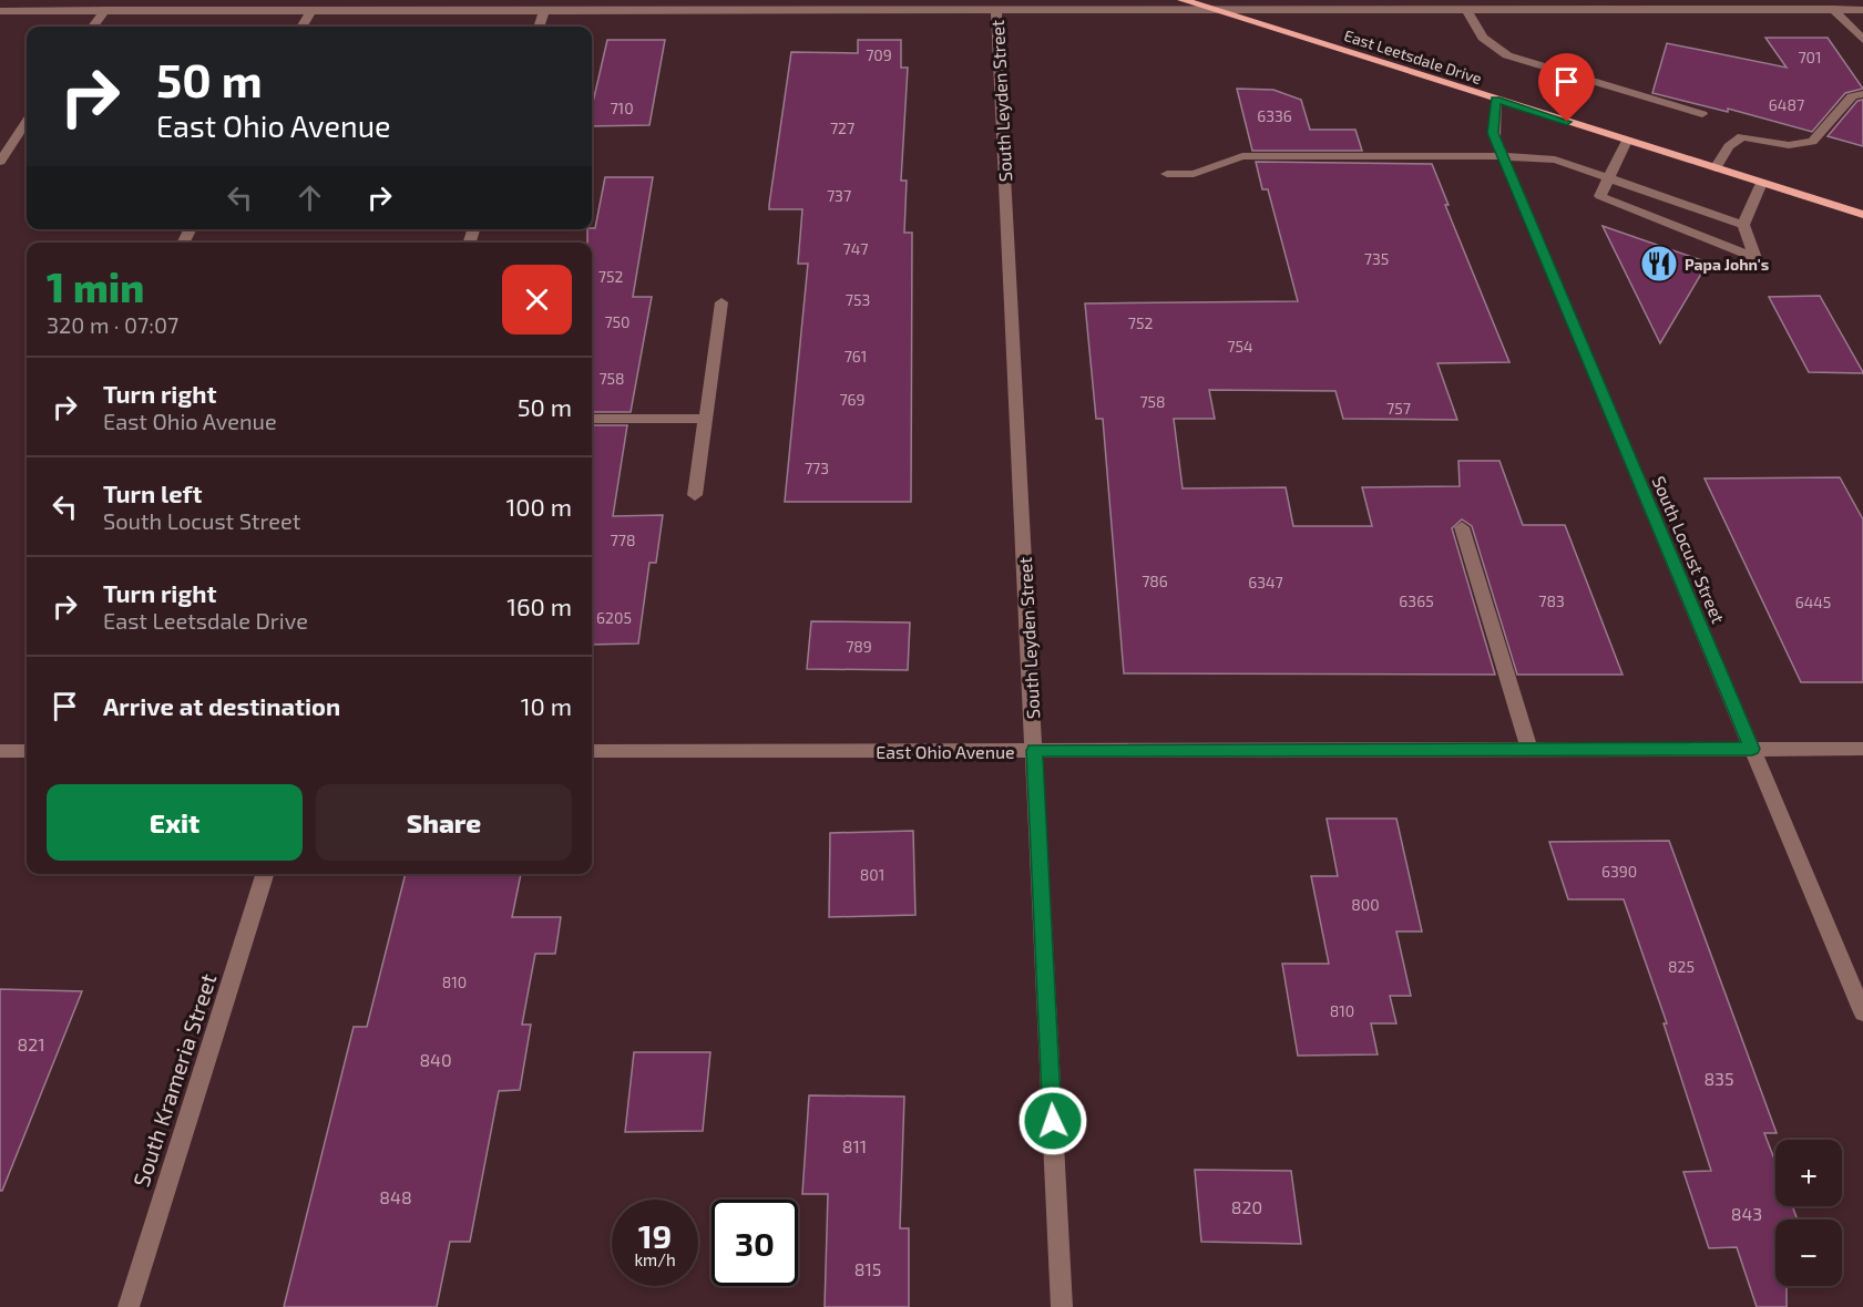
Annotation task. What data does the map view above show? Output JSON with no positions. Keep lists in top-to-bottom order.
{
  "streets": {
    "main road": ["East Leetsdale Drive"],
    "street": [
      "South Leyden Street",
      "South Locust Street",
      "East Ohio Avenue",
      "South Krameria Street"
    ]
  },
  "crossings": [
    ["East Leetsdale Drive", "South Locust Street"],
    ["South Leyden Street", "East Ohio Avenue"],
    ["South Locust Street", "East Ohio Avenue"]
  ],
  "places": {
    "restaurant": ["Papa John's"]
  },
  "house_numbers": [
    "709",
    "701",
    "6487",
    "710",
    "6336",
    "727",
    "737",
    "747",
    "735",
    "752",
    "753",
    "750",
    "752",
    "754",
    "761",
    "758",
    "769",
    "758",
    "757",
    "773",
    "778",
    "786",
    "6347",
    "6365",
    "783",
    "6445",
    "6205",
    "789",
    "6390",
    "801",
    "800",
    "825",
    "810",
    "810",
    "821",
    "840",
    "835",
    "811",
    "848",
    "820",
    "843",
    "815"
  ],
  "page": {
    "turn": ["50 m", "East Ohio Avenue"],
    "heading": ["1 min", "320 m · 07:07"],
    "list": [
      {
        "name": "Turn right",
        "note": "East Ohio Avenue",
        "value": "50 m"
      },
      {
        "name": "Turn left",
        "note": "South Locust Street",
        "value": "100 m"
      },
      {
        "name": "Turn right",
        "note": "East Leetsdale Drive",
        "value": "160 m"
      },
      {
        "name": "Arrive at destination",
        "value": "10 m"
      }
    ],
    "buttons": ["Exit", "Share"],
    "map_buttons": ["+", "−"],
    "speed": "19 km/h",
    "limit": "30"
  }
}
